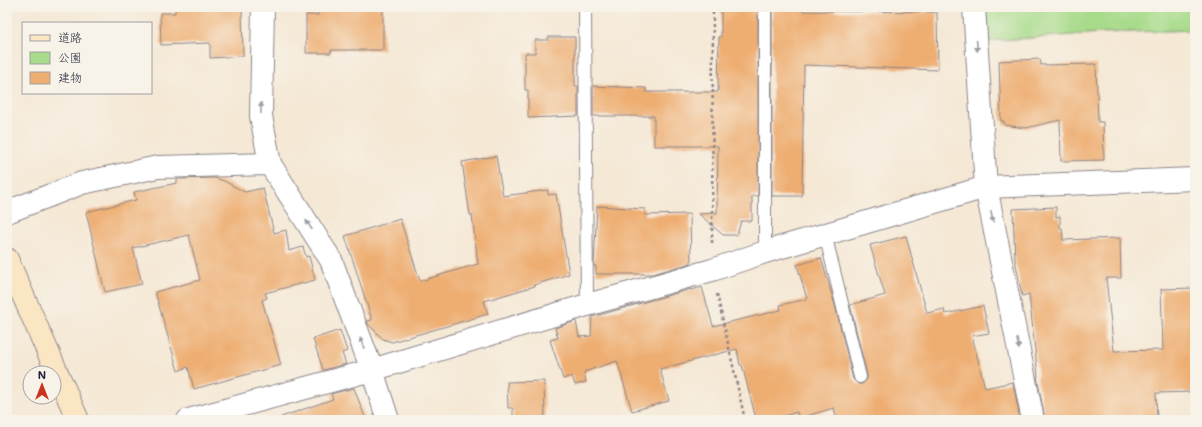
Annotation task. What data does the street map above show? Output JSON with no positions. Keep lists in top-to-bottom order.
{
  "legend": ["道路", "公園", "建物"],
  "north": "top"
}
